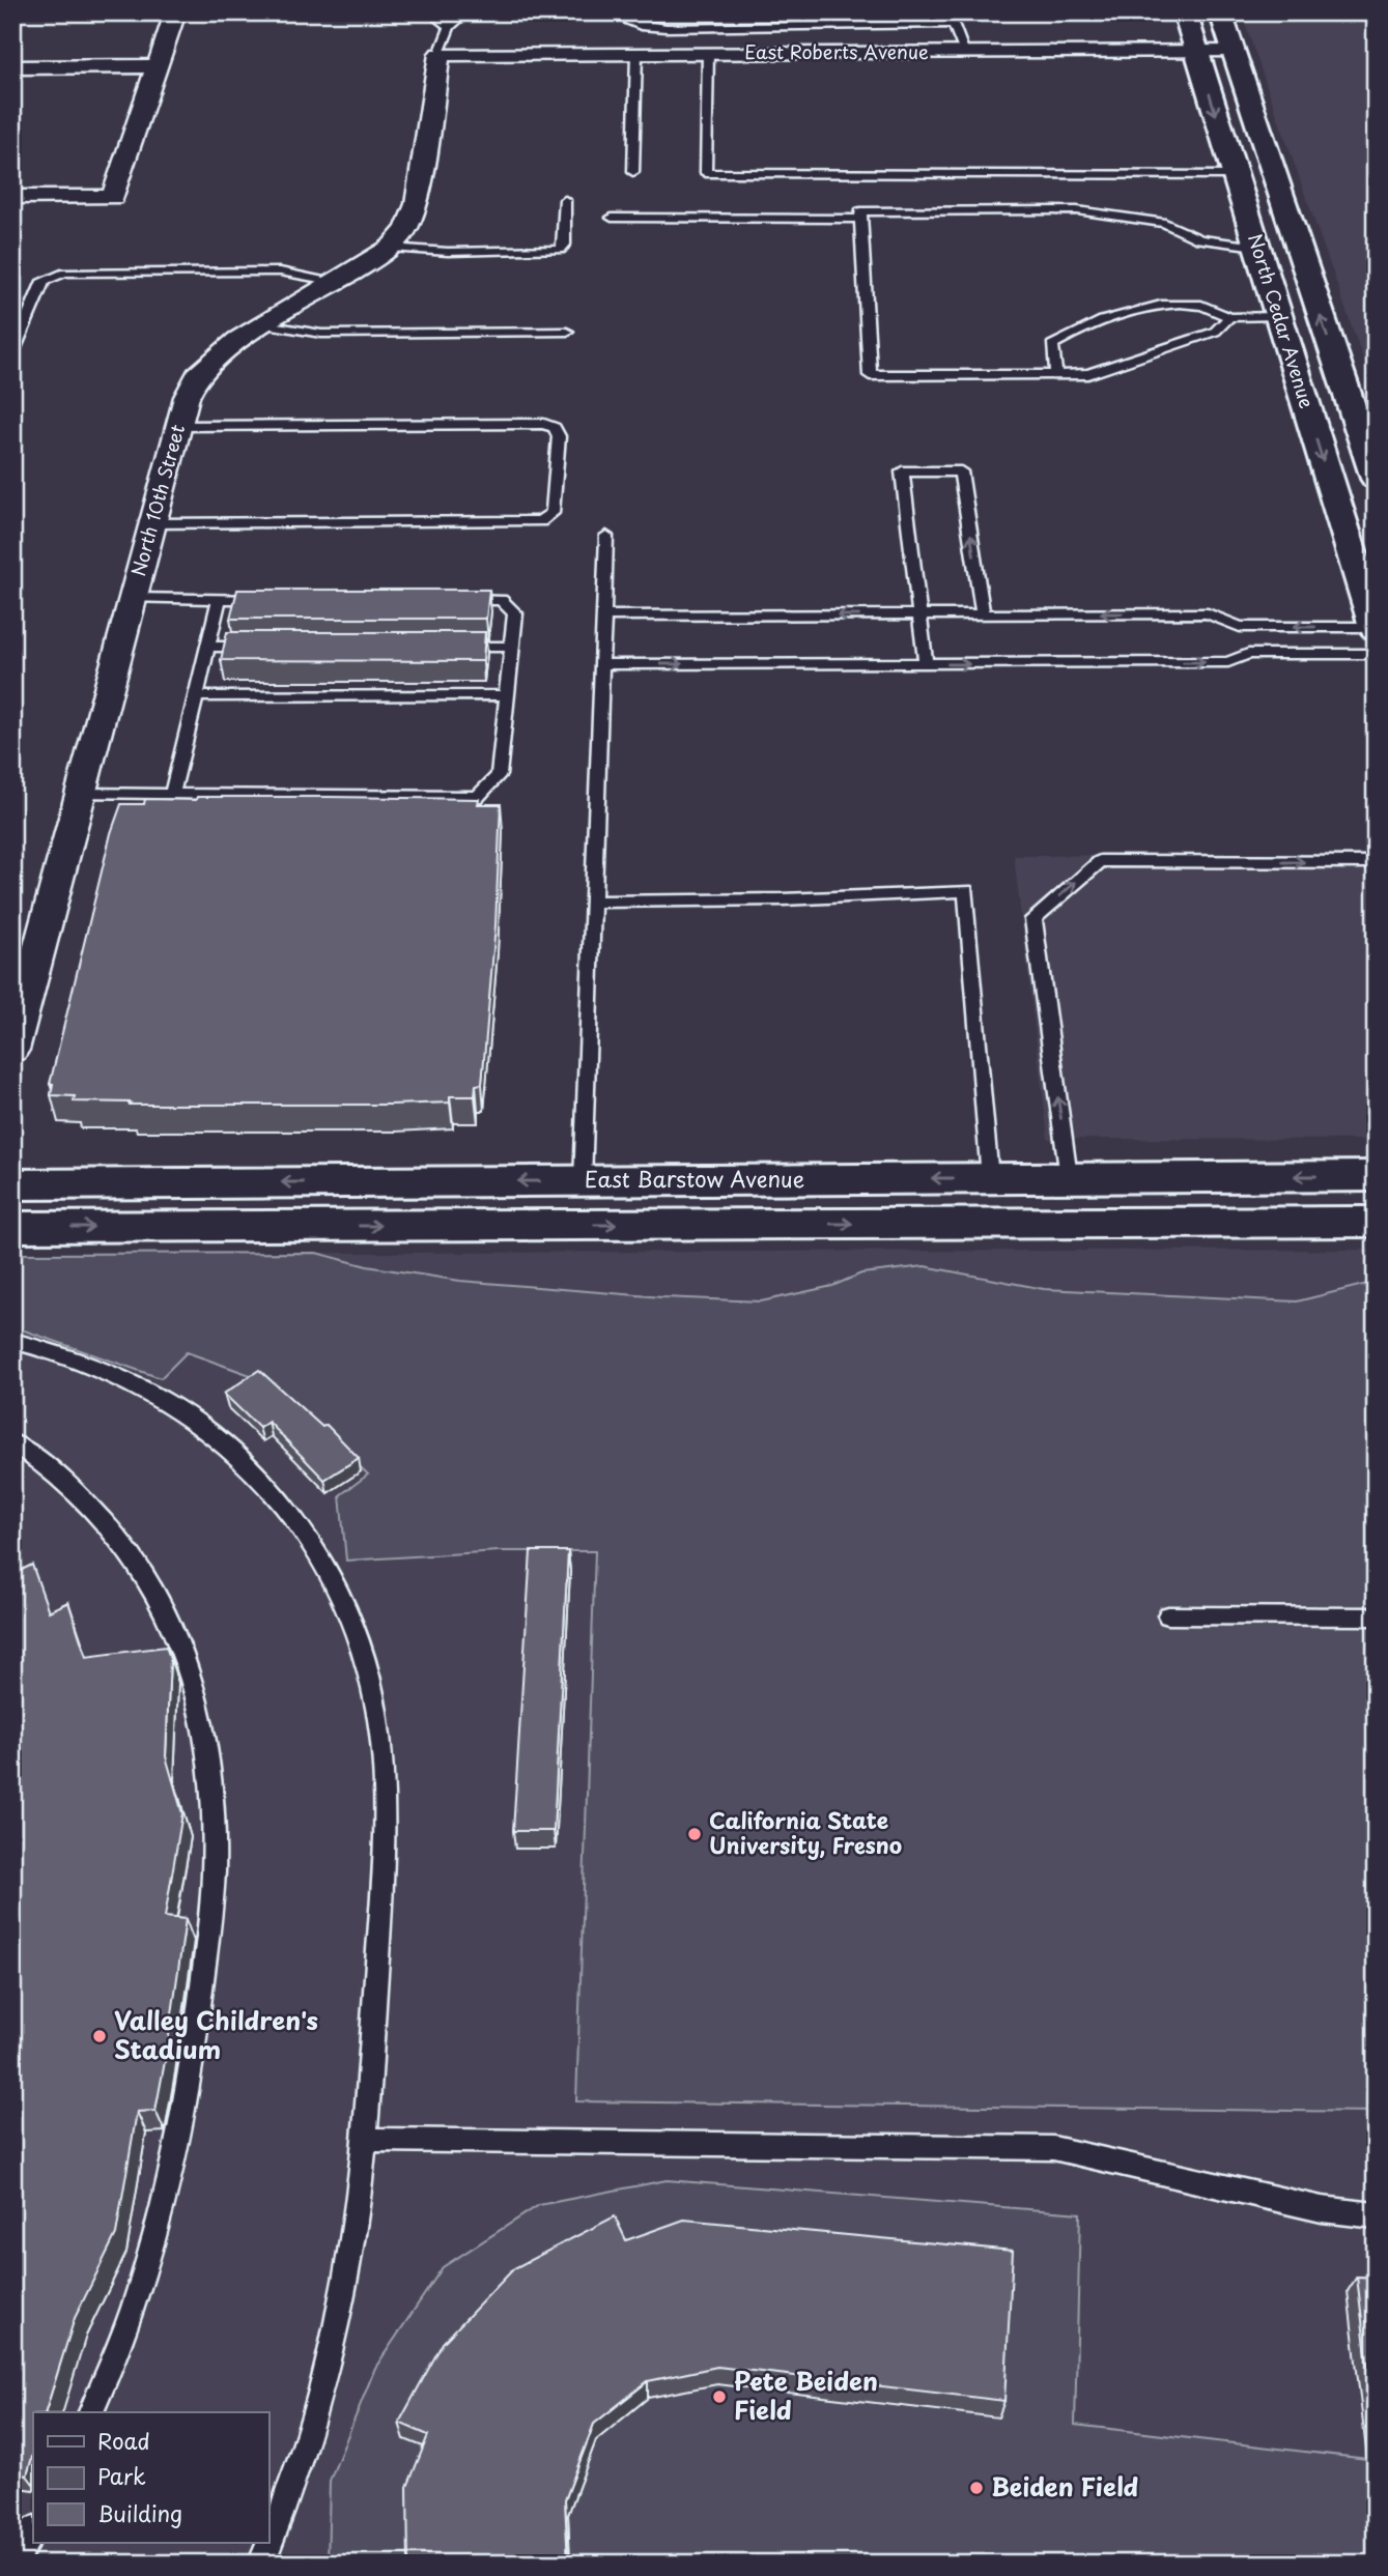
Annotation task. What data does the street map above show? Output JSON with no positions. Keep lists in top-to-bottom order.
{
  "streets": {
    "main road": ["North Cedar Avenue", "East Barstow Avenue"],
    "street": ["East Roberts Avenue", "North 10th Street"]
  },
  "crossings": [
    ["East Roberts Avenue", "North Cedar Avenue"],
    ["East Roberts Avenue", "North 10th Street"]
  ],
  "places": [
    "California State University, Fresno",
    "Valley Children's Stadium",
    "Pete Beiden Field",
    "Beiden Field"
  ],
  "legend": ["Road", "Park", "Building"]
}
